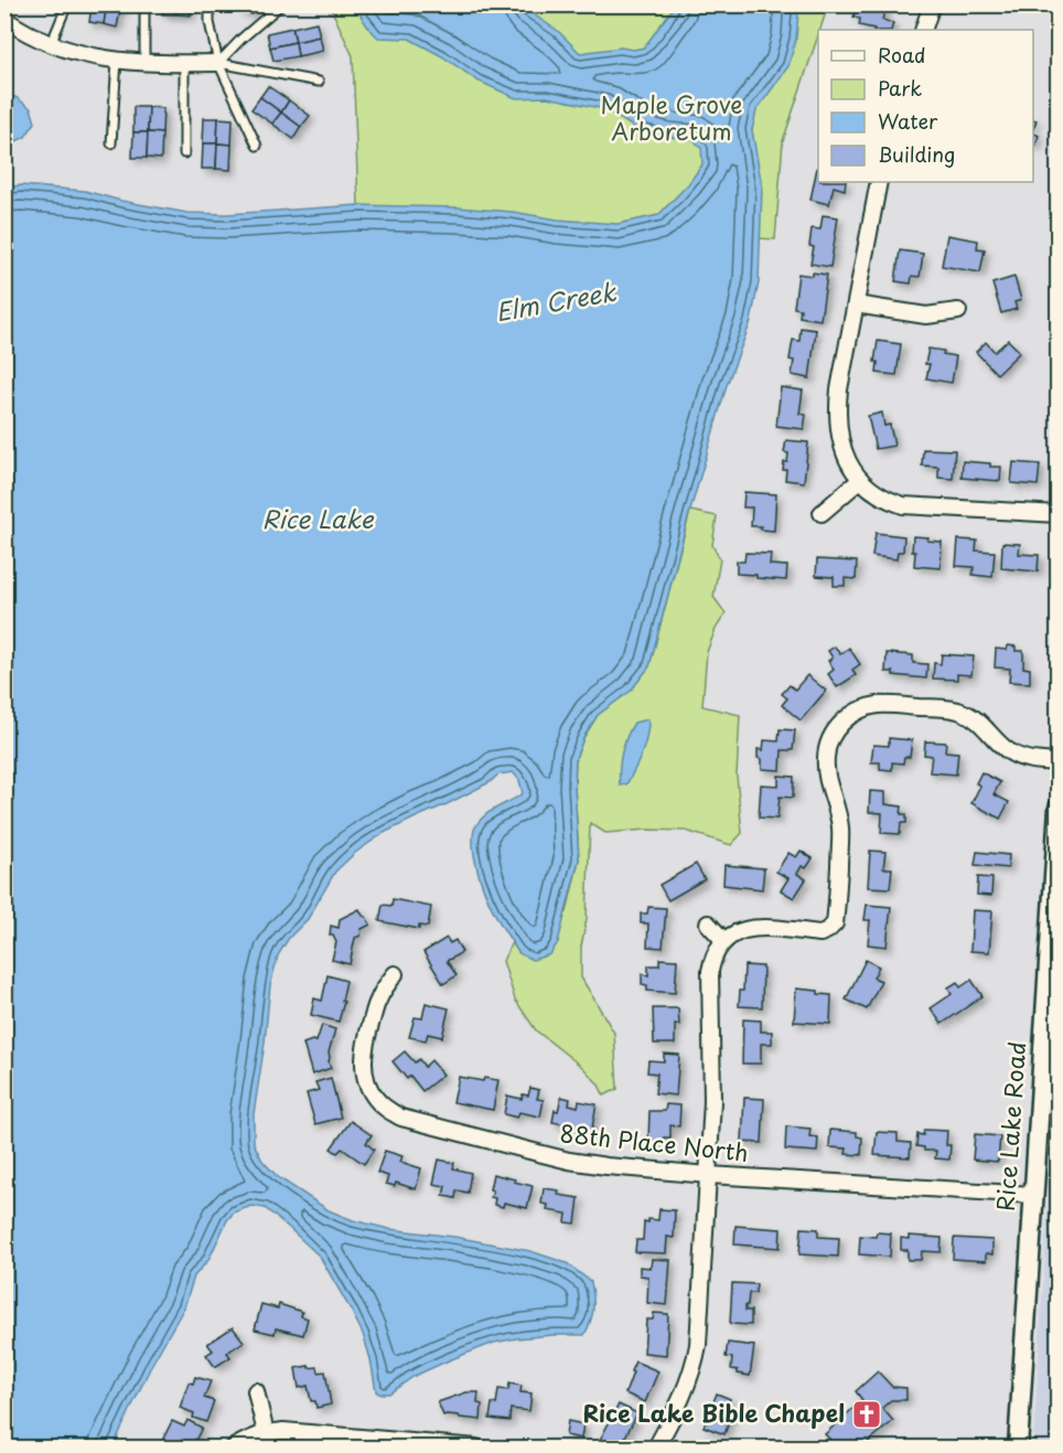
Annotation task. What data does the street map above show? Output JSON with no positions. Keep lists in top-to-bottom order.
{
  "streets": {
    "street": ["Rice Lake Road", "88th Place North"]
  },
  "crossings": [
    ["Rice Lake Road", "88th Place North"]
  ],
  "water": ["Elm Creek", "Rice Lake"],
  "parks": ["Maple Grove Arboretum"],
  "places": {
    "church": ["Rice Lake Bible Chapel"]
  },
  "legend": [
    "Road",
    "Park",
    "Water",
    "Building"
  ]
}
